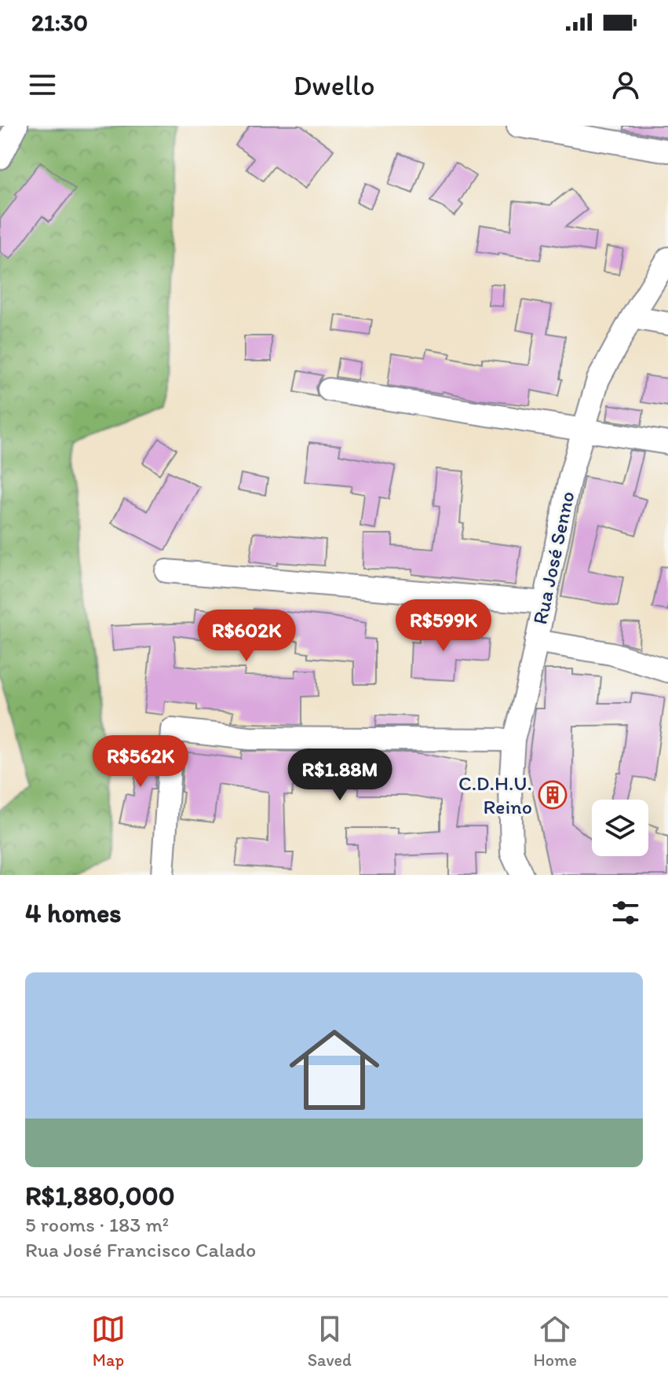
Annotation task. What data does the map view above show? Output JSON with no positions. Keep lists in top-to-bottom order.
{
  "streets": {
    "street": ["Rua José Senno"]
  },
  "places": {
    "building": ["C.D.H.U. Reino"]
  },
  "page": {
    "status": "21:30",
    "header": "Dwello",
    "price": [
      "R$599K",
      "R$602K",
      "R$562K",
      "R$1.88M"
    ],
    "heading": "4 homes",
    "list": [
      {
        "name": "R$1,880,000",
        "note": "5 rooms · 183 m² · Rua José Francisco Calado"
      }
    ],
    "tabs": ["Map", "Saved", "Home"]
  }
}
